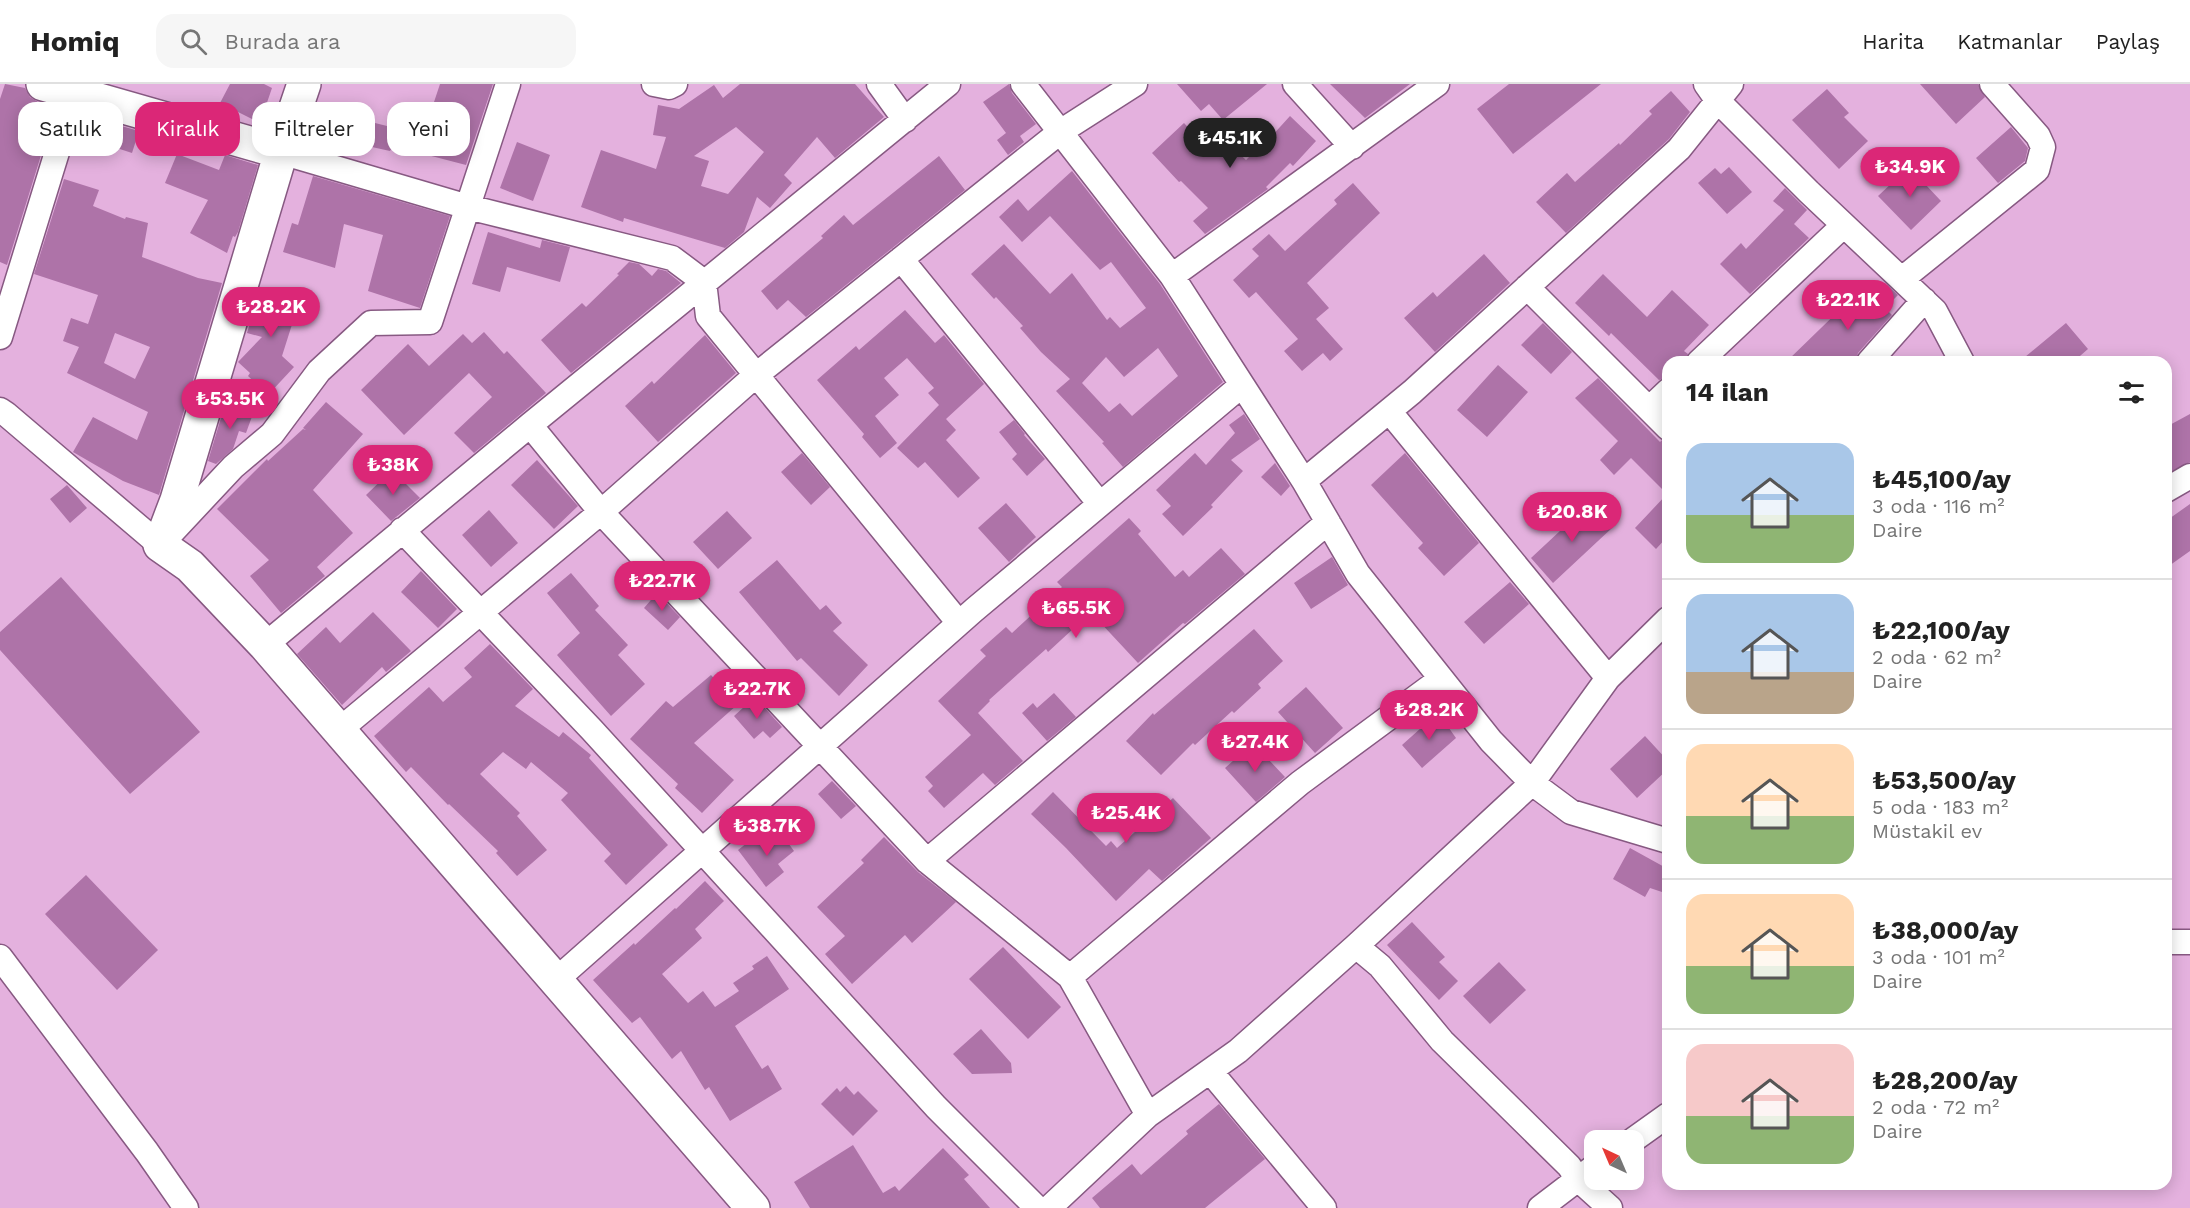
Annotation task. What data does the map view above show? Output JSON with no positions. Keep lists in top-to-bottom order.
{
  "north": "top left",
  "page": {
    "header": "Homiq",
    "search": "Burada ara",
    "nav": ["Harita", "Katmanlar", "Paylaş"],
    "chip": [
      "Satılık",
      "Kiralık",
      "Filtreler",
      "Yeni"
    ],
    "price": [
      "₺45.1K",
      "₺34.9K",
      "₺22.1K",
      "₺28.2K",
      "₺53.5K",
      "₺38K",
      "₺20.8K",
      "₺22.7K",
      "₺65.5K",
      "₺22.7K",
      "₺28.2K",
      "₺27.4K",
      "₺25.4K",
      "₺38.7K"
    ],
    "heading": "14 ilan",
    "list": [
      {
        "name": "₺45,100/ay",
        "note": "3 oda · 116 m² · Daire"
      },
      {
        "name": "₺22,100/ay",
        "note": "2 oda · 62 m² · Daire"
      },
      {
        "name": "₺53,500/ay",
        "note": "5 oda · 183 m² · Müstakil ev"
      },
      {
        "name": "₺38,000/ay",
        "note": "3 oda · 101 m² · Daire"
      },
      {
        "name": "₺28,200/ay",
        "note": "2 oda · 72 m² · Daire"
      }
    ]
  }
}
